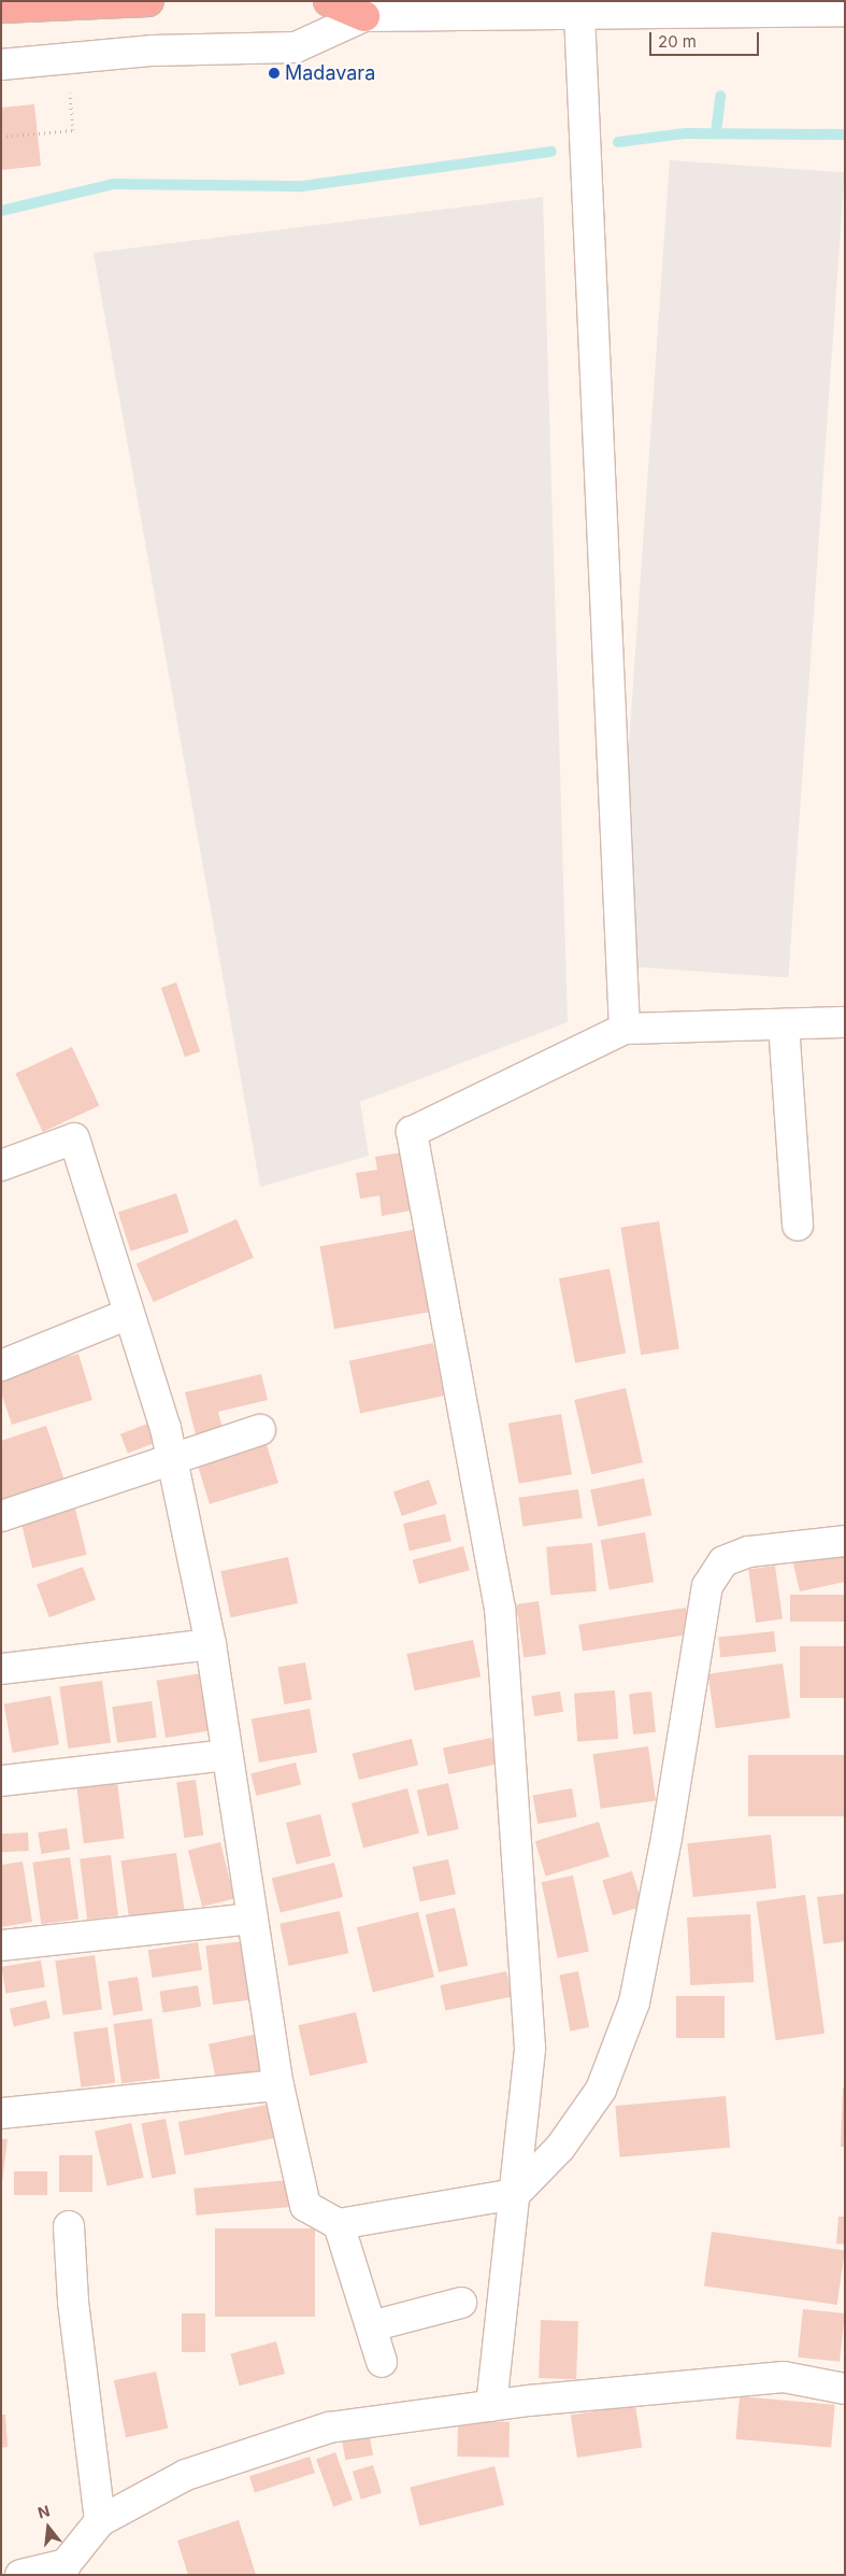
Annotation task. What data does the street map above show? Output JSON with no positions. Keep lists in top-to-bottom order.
{
  "places": ["Madavara"],
  "scale_bar": "20 m",
  "north": "top"
}
